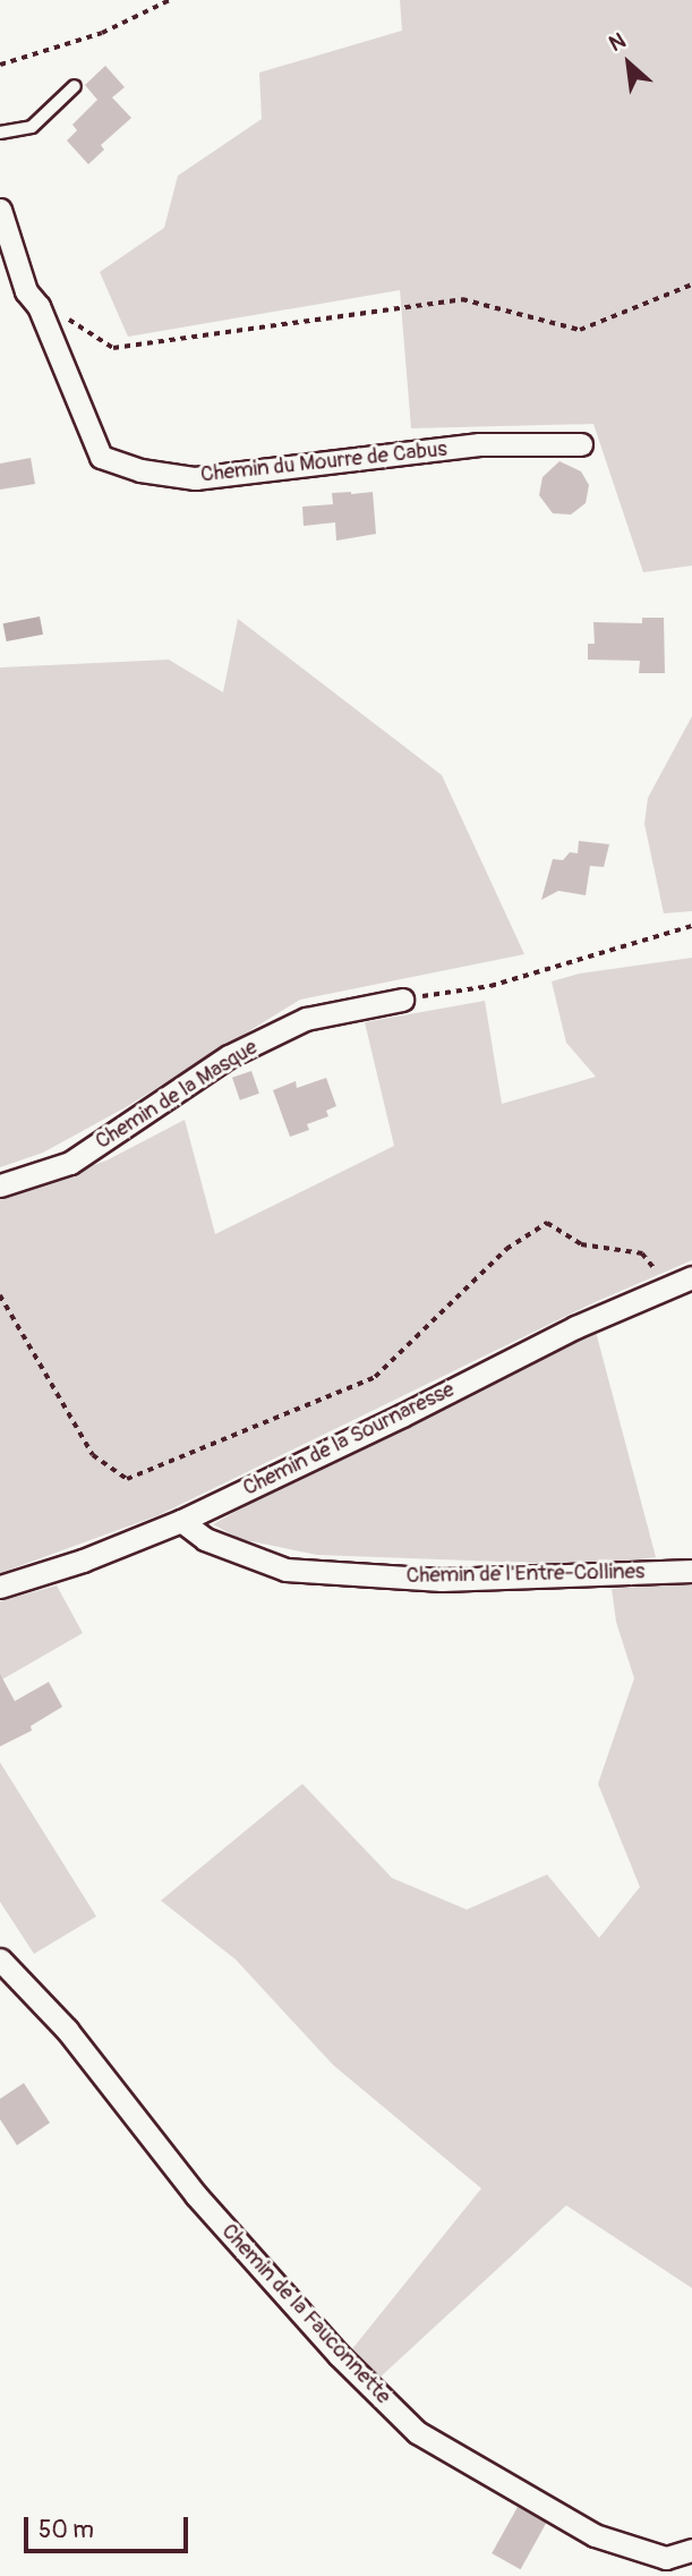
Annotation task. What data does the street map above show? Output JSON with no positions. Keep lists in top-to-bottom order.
{
  "streets": {
    "street": [
      "Chemin du Mourre de Cabus",
      "Chemin de la Masque",
      "Chemin de la Sournaresse",
      "Chemin de l'Entre-Collines",
      "Chemin de la Fauconnette"
    ]
  },
  "crossings": [
    ["Chemin de la Sournaresse", "Chemin de l'Entre-Collines"]
  ],
  "scale_bar": "50 m",
  "north": "top left"
}
